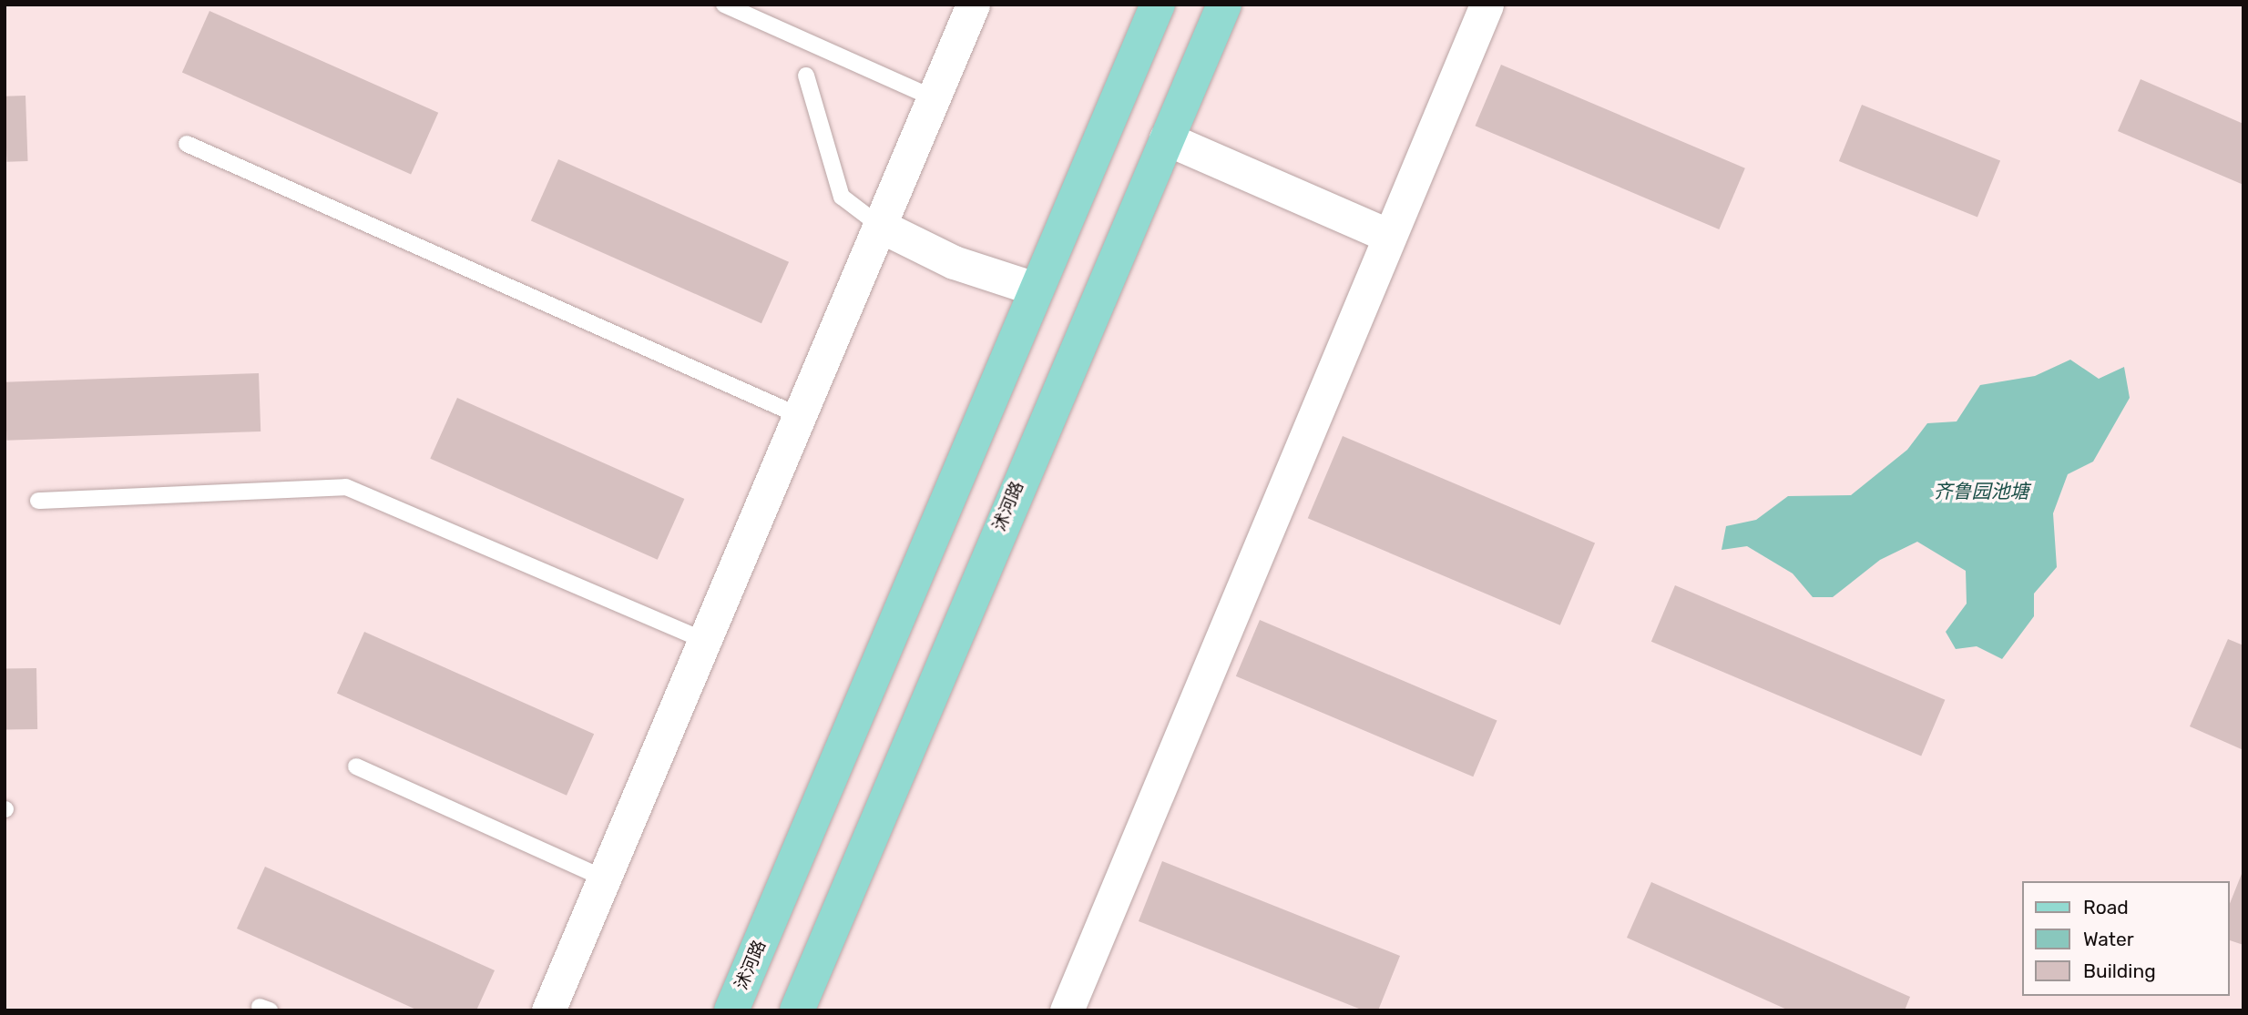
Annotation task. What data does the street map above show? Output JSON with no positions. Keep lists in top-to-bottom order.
{
  "streets": {
    "main road": ["沭河路"]
  },
  "water": ["齐鲁园池塘"],
  "legend": ["Road", "Water", "Building"]
}
